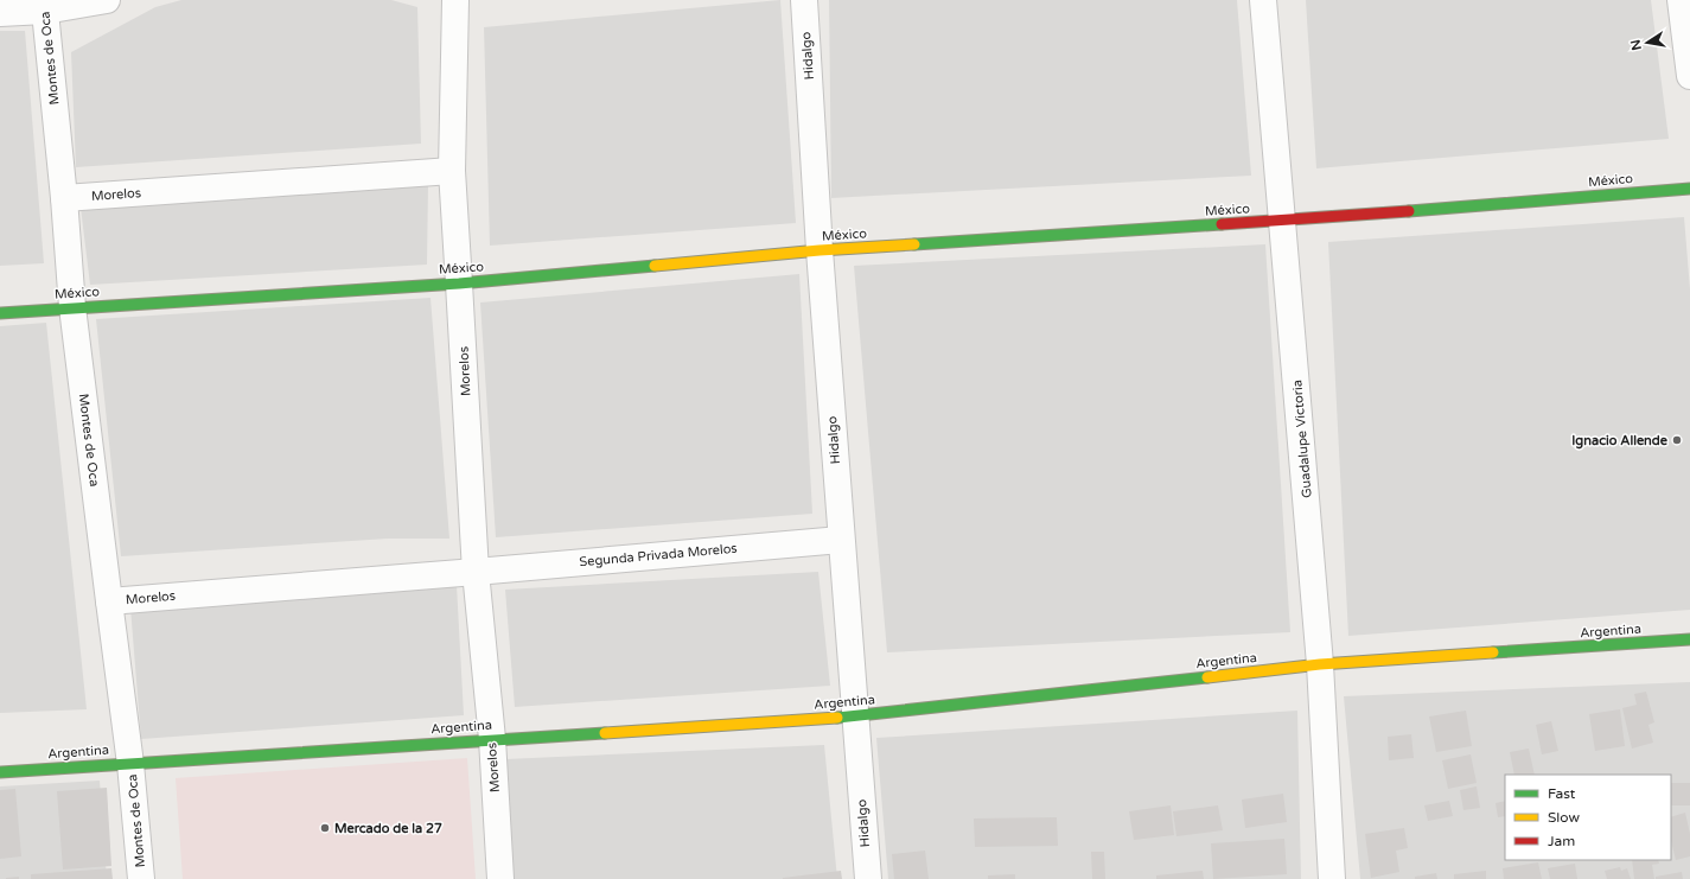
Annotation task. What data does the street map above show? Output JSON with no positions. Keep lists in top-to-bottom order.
{
  "streets": {
    "street": [
      "Hidalgo",
      "Montes de Oca",
      "México",
      "Morelos",
      "Guadalupe Victoria",
      "Segunda Privada Morelos",
      "Argentina"
    ]
  },
  "crossings": [
    ["Hidalgo", "México"],
    ["Hidalgo", "Segunda Privada Morelos"],
    ["Hidalgo", "Argentina"],
    ["Montes de Oca", "México"],
    ["Montes de Oca", "Morelos"],
    ["Montes de Oca", "Argentina"],
    ["México", "Morelos"],
    ["México", "Guadalupe Victoria"],
    ["Morelos", "Segunda Privada Morelos"],
    ["Morelos", "Argentina"],
    ["Guadalupe Victoria", "Argentina"]
  ],
  "places": ["Ignacio Allende", "Mercado de la 27"],
  "legend": ["Fast", "Slow", "Jam"],
  "north": "left"
}
